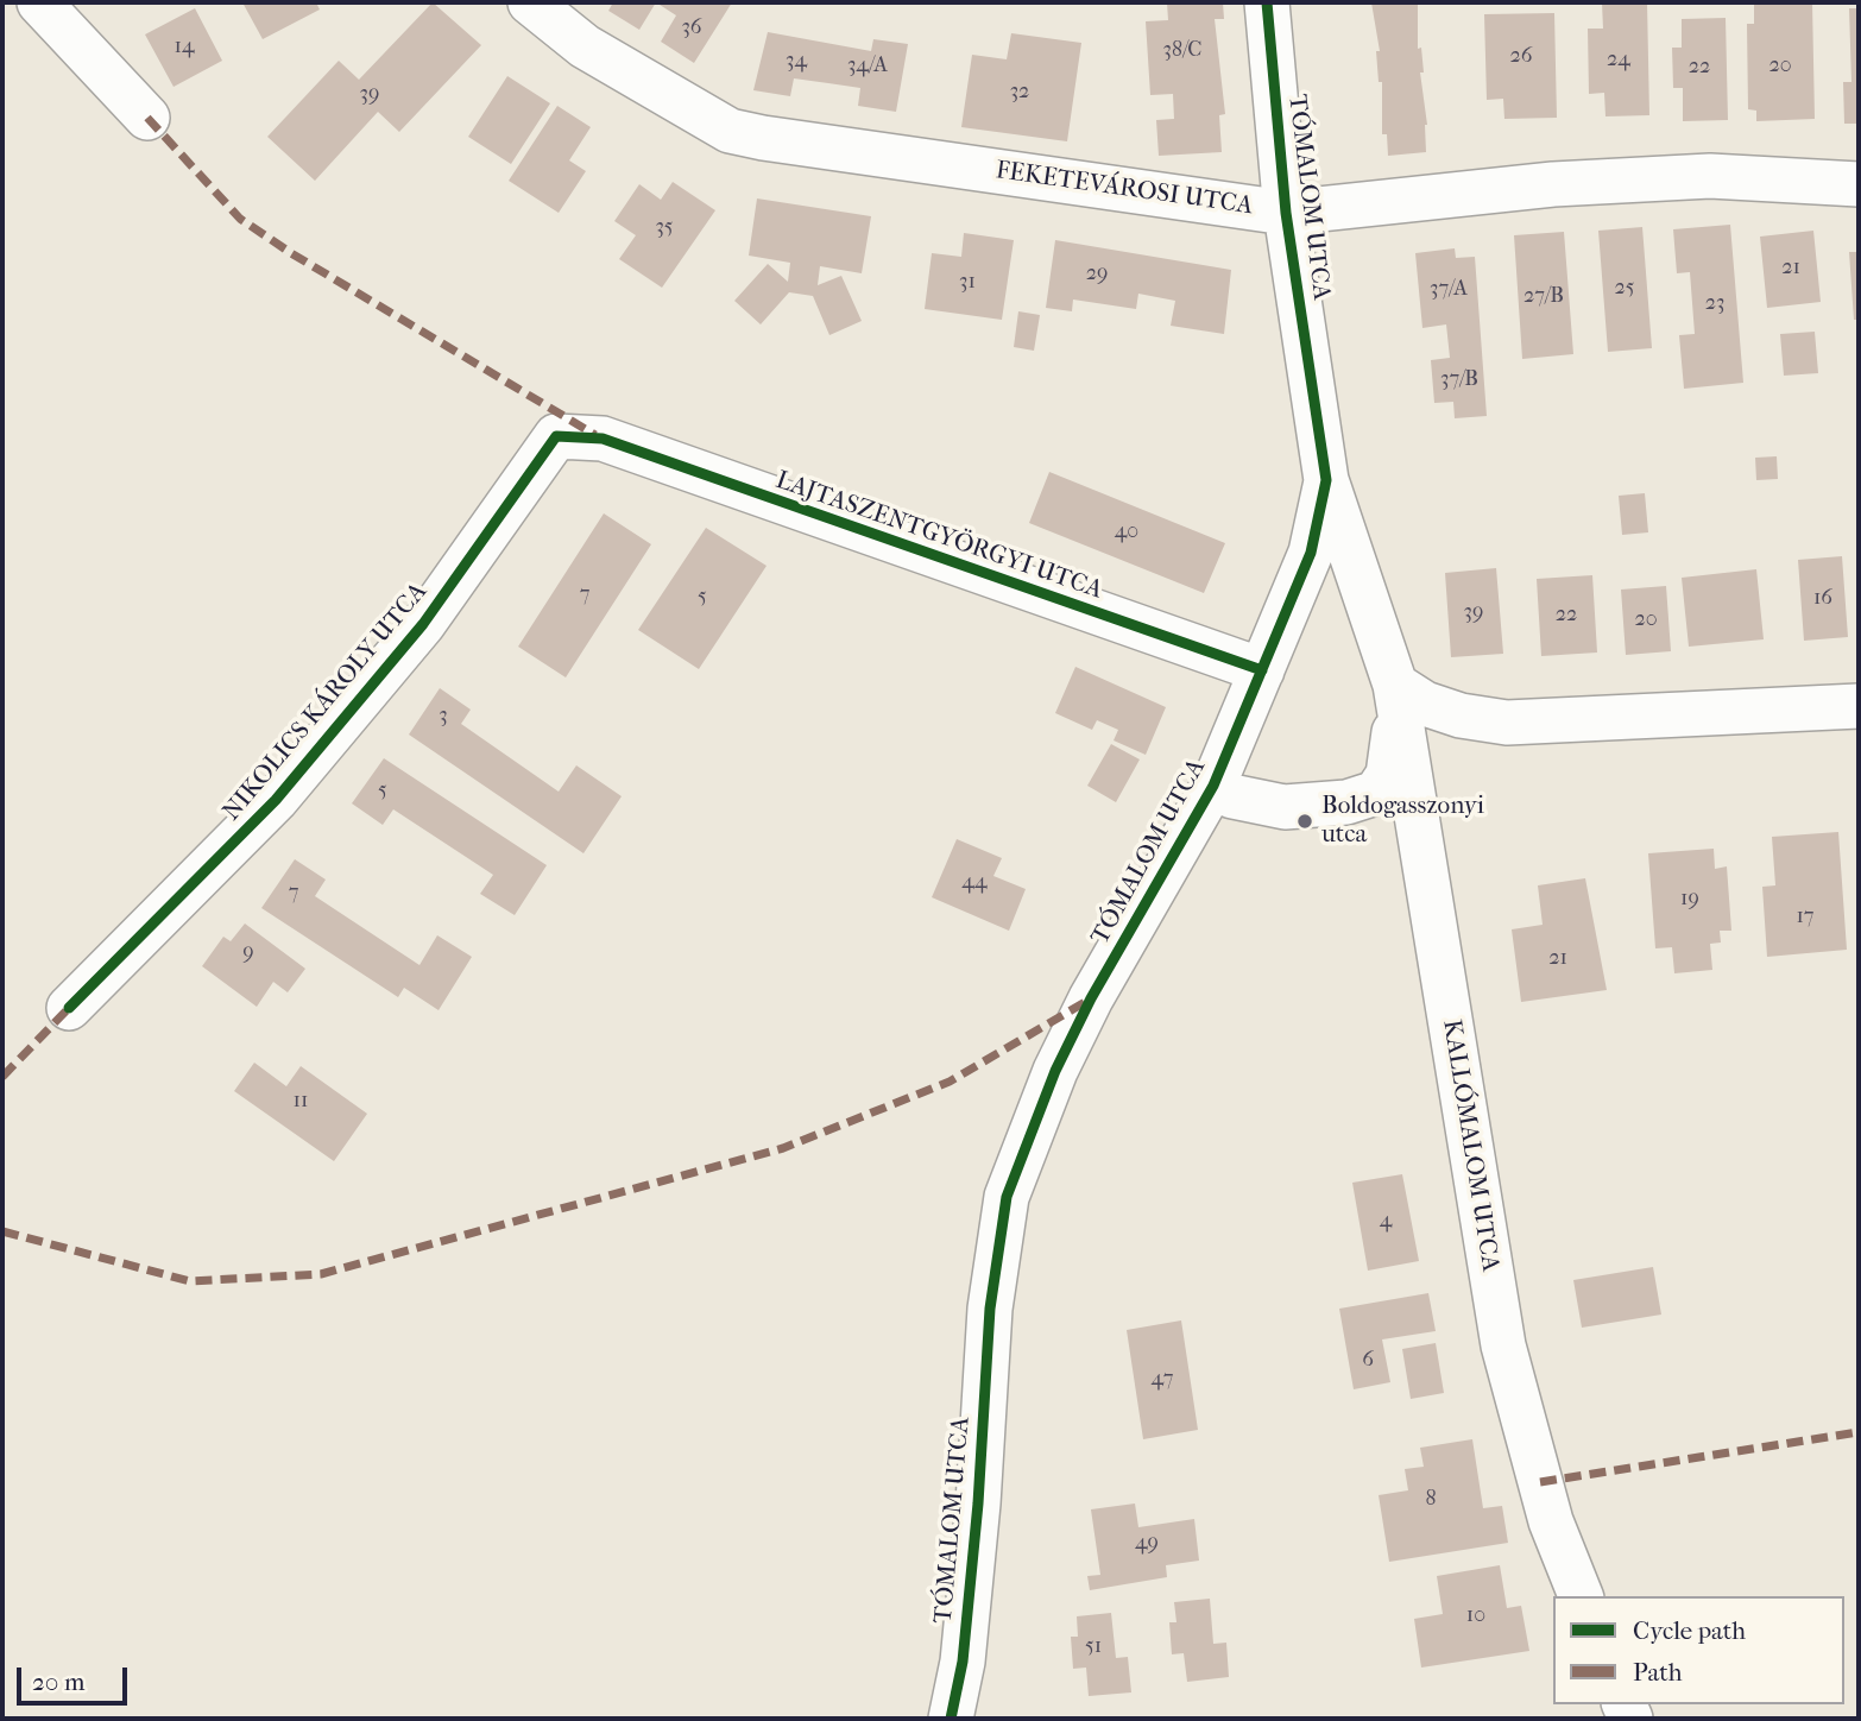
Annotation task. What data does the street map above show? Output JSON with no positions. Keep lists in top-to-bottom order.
{
  "streets": {
    "street": [
      "FEKETEVÁROSI UTCA",
      "TÓMALOM UTCA",
      "LAJTASZENTGYÖRGYI UTCA",
      "NIKOLICS KÁROLY UTCA",
      "KALLÓMALOM UTCA"
    ]
  },
  "crossings": [
    ["FEKETEVÁROSI UTCA", "TÓMALOM UTCA"],
    ["TÓMALOM UTCA", "LAJTASZENTGYÖRGYI UTCA"],
    ["TÓMALOM UTCA", "KALLÓMALOM UTCA"],
    ["LAJTASZENTGYÖRGYI UTCA", "NIKOLICS KÁROLY UTCA"]
  ],
  "places": ["Boldogasszonyi utca"],
  "house_numbers": [
    "36",
    "14",
    "38/C",
    "26",
    "24",
    "34",
    "34/A",
    "20",
    "22",
    "32",
    "39",
    "35",
    "21",
    "29",
    "31",
    "25",
    "37/A",
    "27/B",
    "23",
    "37/B",
    "40",
    "7",
    "5",
    "16",
    "39",
    "22",
    "20",
    "3",
    "5",
    "44",
    "7",
    "19",
    "17",
    "9",
    "21",
    "11",
    "4",
    "6",
    "47",
    "8",
    "49",
    "10",
    "51"
  ],
  "legend": ["Cycle path", "Path"],
  "scale_bar": "20 m"
}
